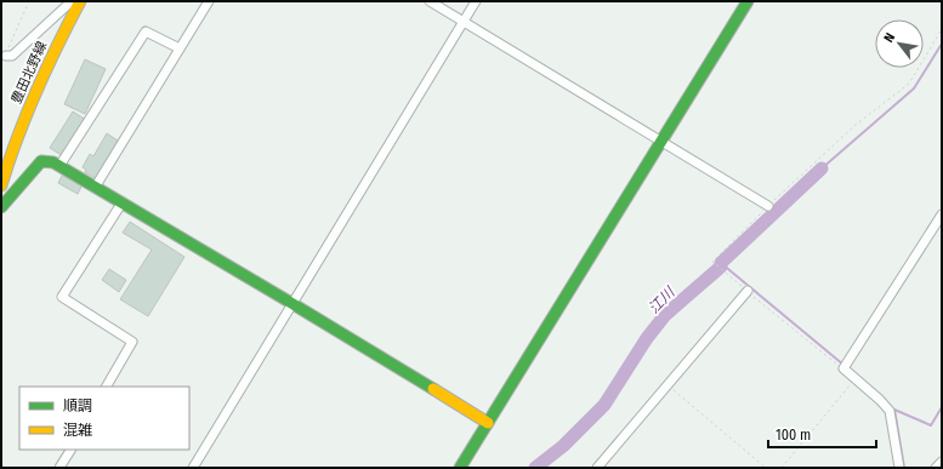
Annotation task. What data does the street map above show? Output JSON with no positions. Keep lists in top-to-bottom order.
{
  "streets": {
    "street": ["豊田北野線"]
  },
  "water": ["江川"],
  "legend": ["順調", "混雑"],
  "scale_bar": "100 m",
  "north": "top left"
}
